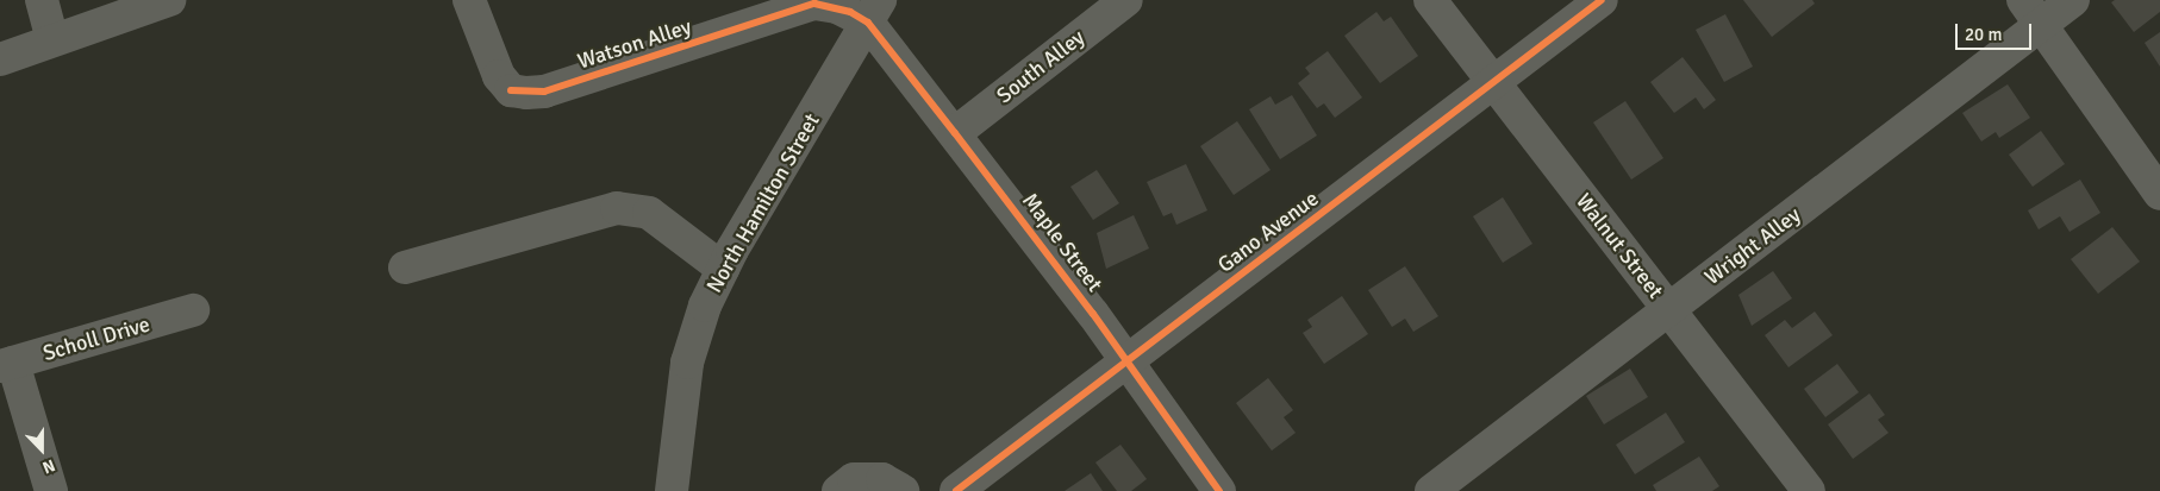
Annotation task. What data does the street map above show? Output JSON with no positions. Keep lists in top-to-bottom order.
{
  "streets": {
    "street": [
      "Watson Alley",
      "South Alley",
      "North Hamilton Street",
      "Gano Avenue",
      "Maple Street",
      "Walnut Street",
      "Wright Alley",
      "Scholl Drive"
    ]
  },
  "crossings": [
    ["Watson Alley", "North Hamilton Street"],
    ["Watson Alley", "Maple Street"],
    ["South Alley", "Maple Street"],
    ["North Hamilton Street", "Maple Street"],
    ["Gano Avenue", "Maple Street"],
    ["Gano Avenue", "Walnut Street"],
    ["Walnut Street", "Wright Alley"]
  ],
  "scale_bar": "20 m",
  "north": "bottom"
}
